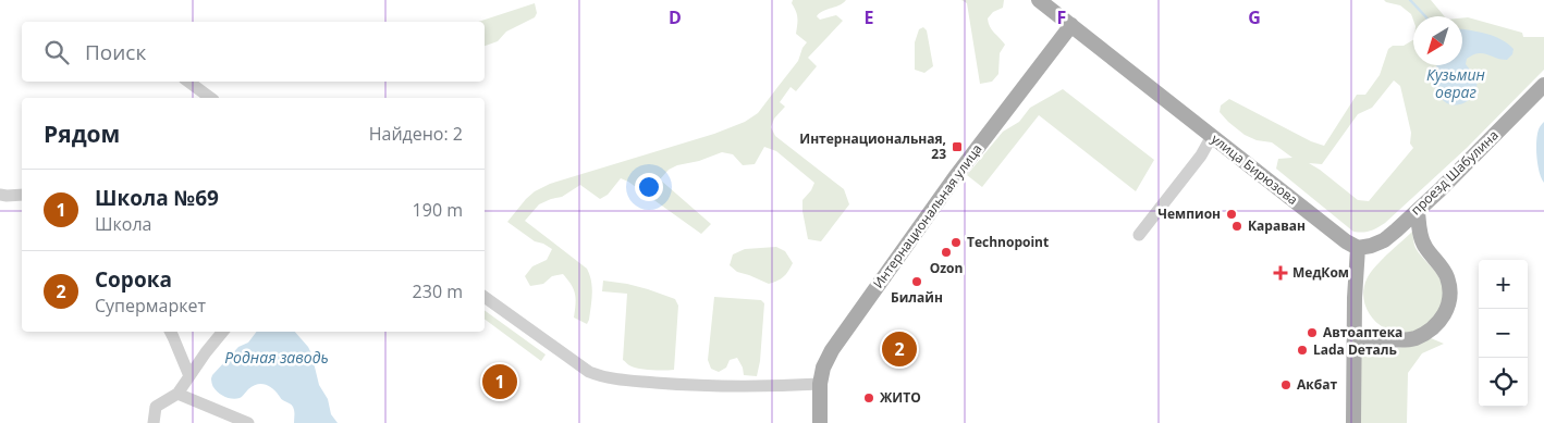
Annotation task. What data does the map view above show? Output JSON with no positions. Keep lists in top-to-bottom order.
{
  "streets": {
    "main road": ["улица Бирюзова", "проезд Шабулина", "Интернациональная улица"]
  },
  "crossings": [
    ["улица Бирюзова", "проезд Шабулина"],
    ["улица Бирюзова", "Интернациональная улица"]
  ],
  "water": ["Кузьмин овраг", "Родная заводь"],
  "places": {
    "transit": ["Интернациональная, 23"],
    "other": [
      "Чемпион",
      "Караван",
      "Technopoint",
      "Ozon",
      "Билайн",
      "Автоаптека",
      "Lada Dеталь",
      "Акбат",
      "ЖИТО"
    ],
    "health": ["МедКом"]
  },
  "north": "bottom left",
  "page": {
    "search": "Поиск",
    "heading": ["Рядом", "Найдено: 2"],
    "list": [
      {
        "mark": "1",
        "name": "Школа №69",
        "note": "Школа",
        "value": "190 m"
      },
      {
        "mark": "2",
        "name": "Сорока",
        "note": "Супермаркет",
        "value": "230 m"
      }
    ],
    "map_buttons": ["+", "−"],
    "pins": ["2", "1"]
  },
  "grid": {
    "columns": [
      "D",
      "E",
      "F",
      "G"
    ]
  }
}
